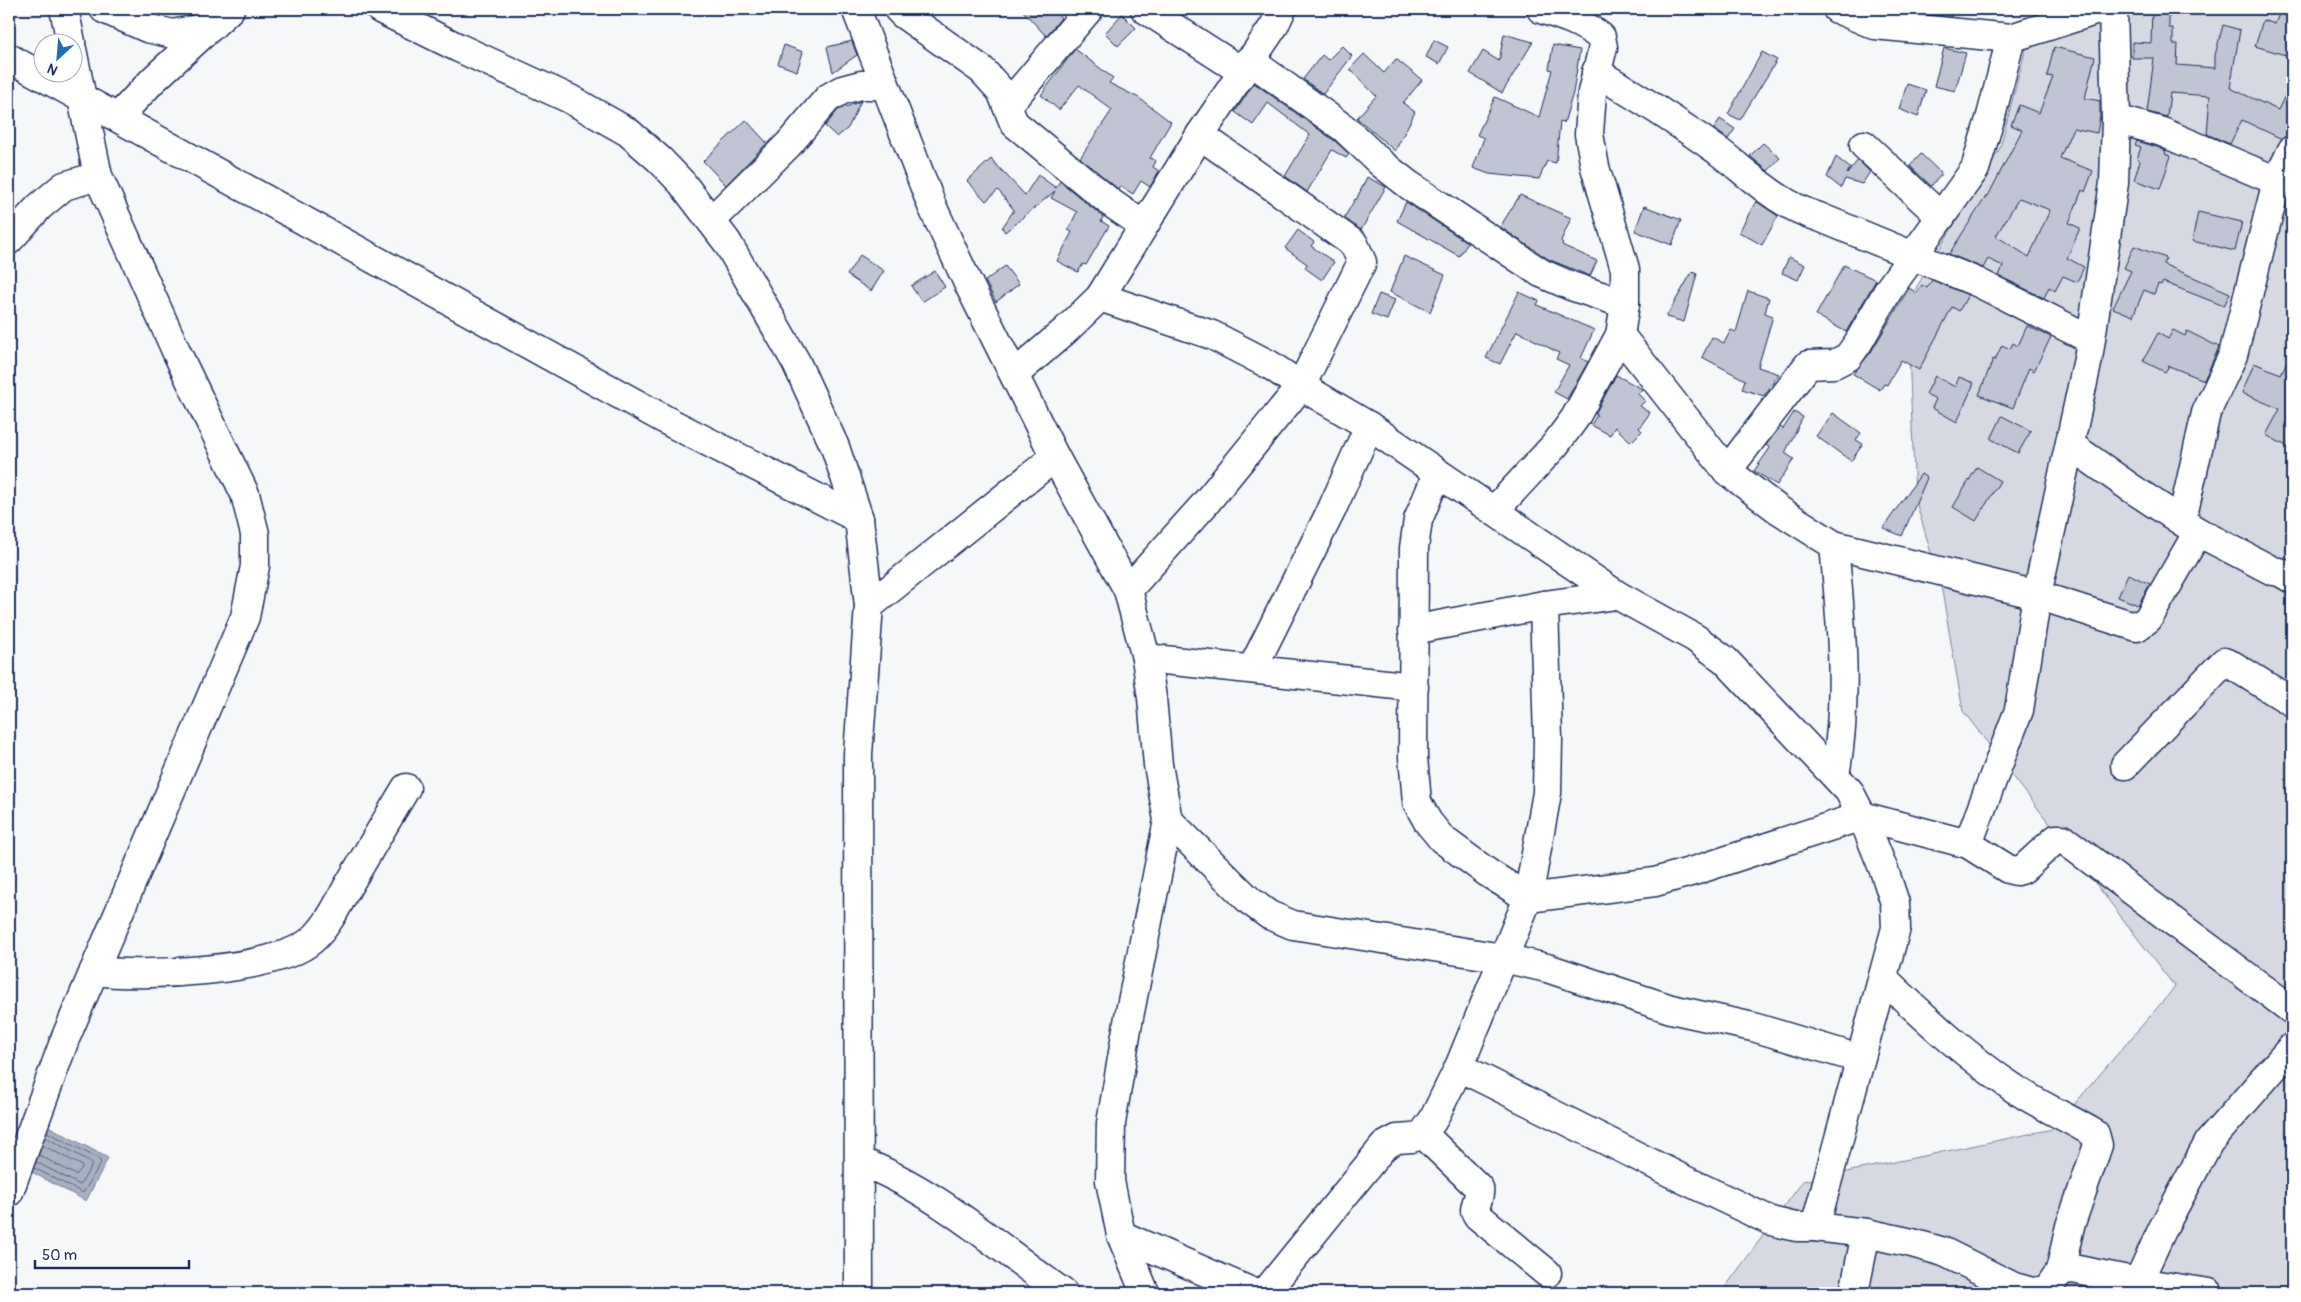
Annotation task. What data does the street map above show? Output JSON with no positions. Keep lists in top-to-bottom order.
{
  "scale_bar": "50 m",
  "north": "bottom left"
}
